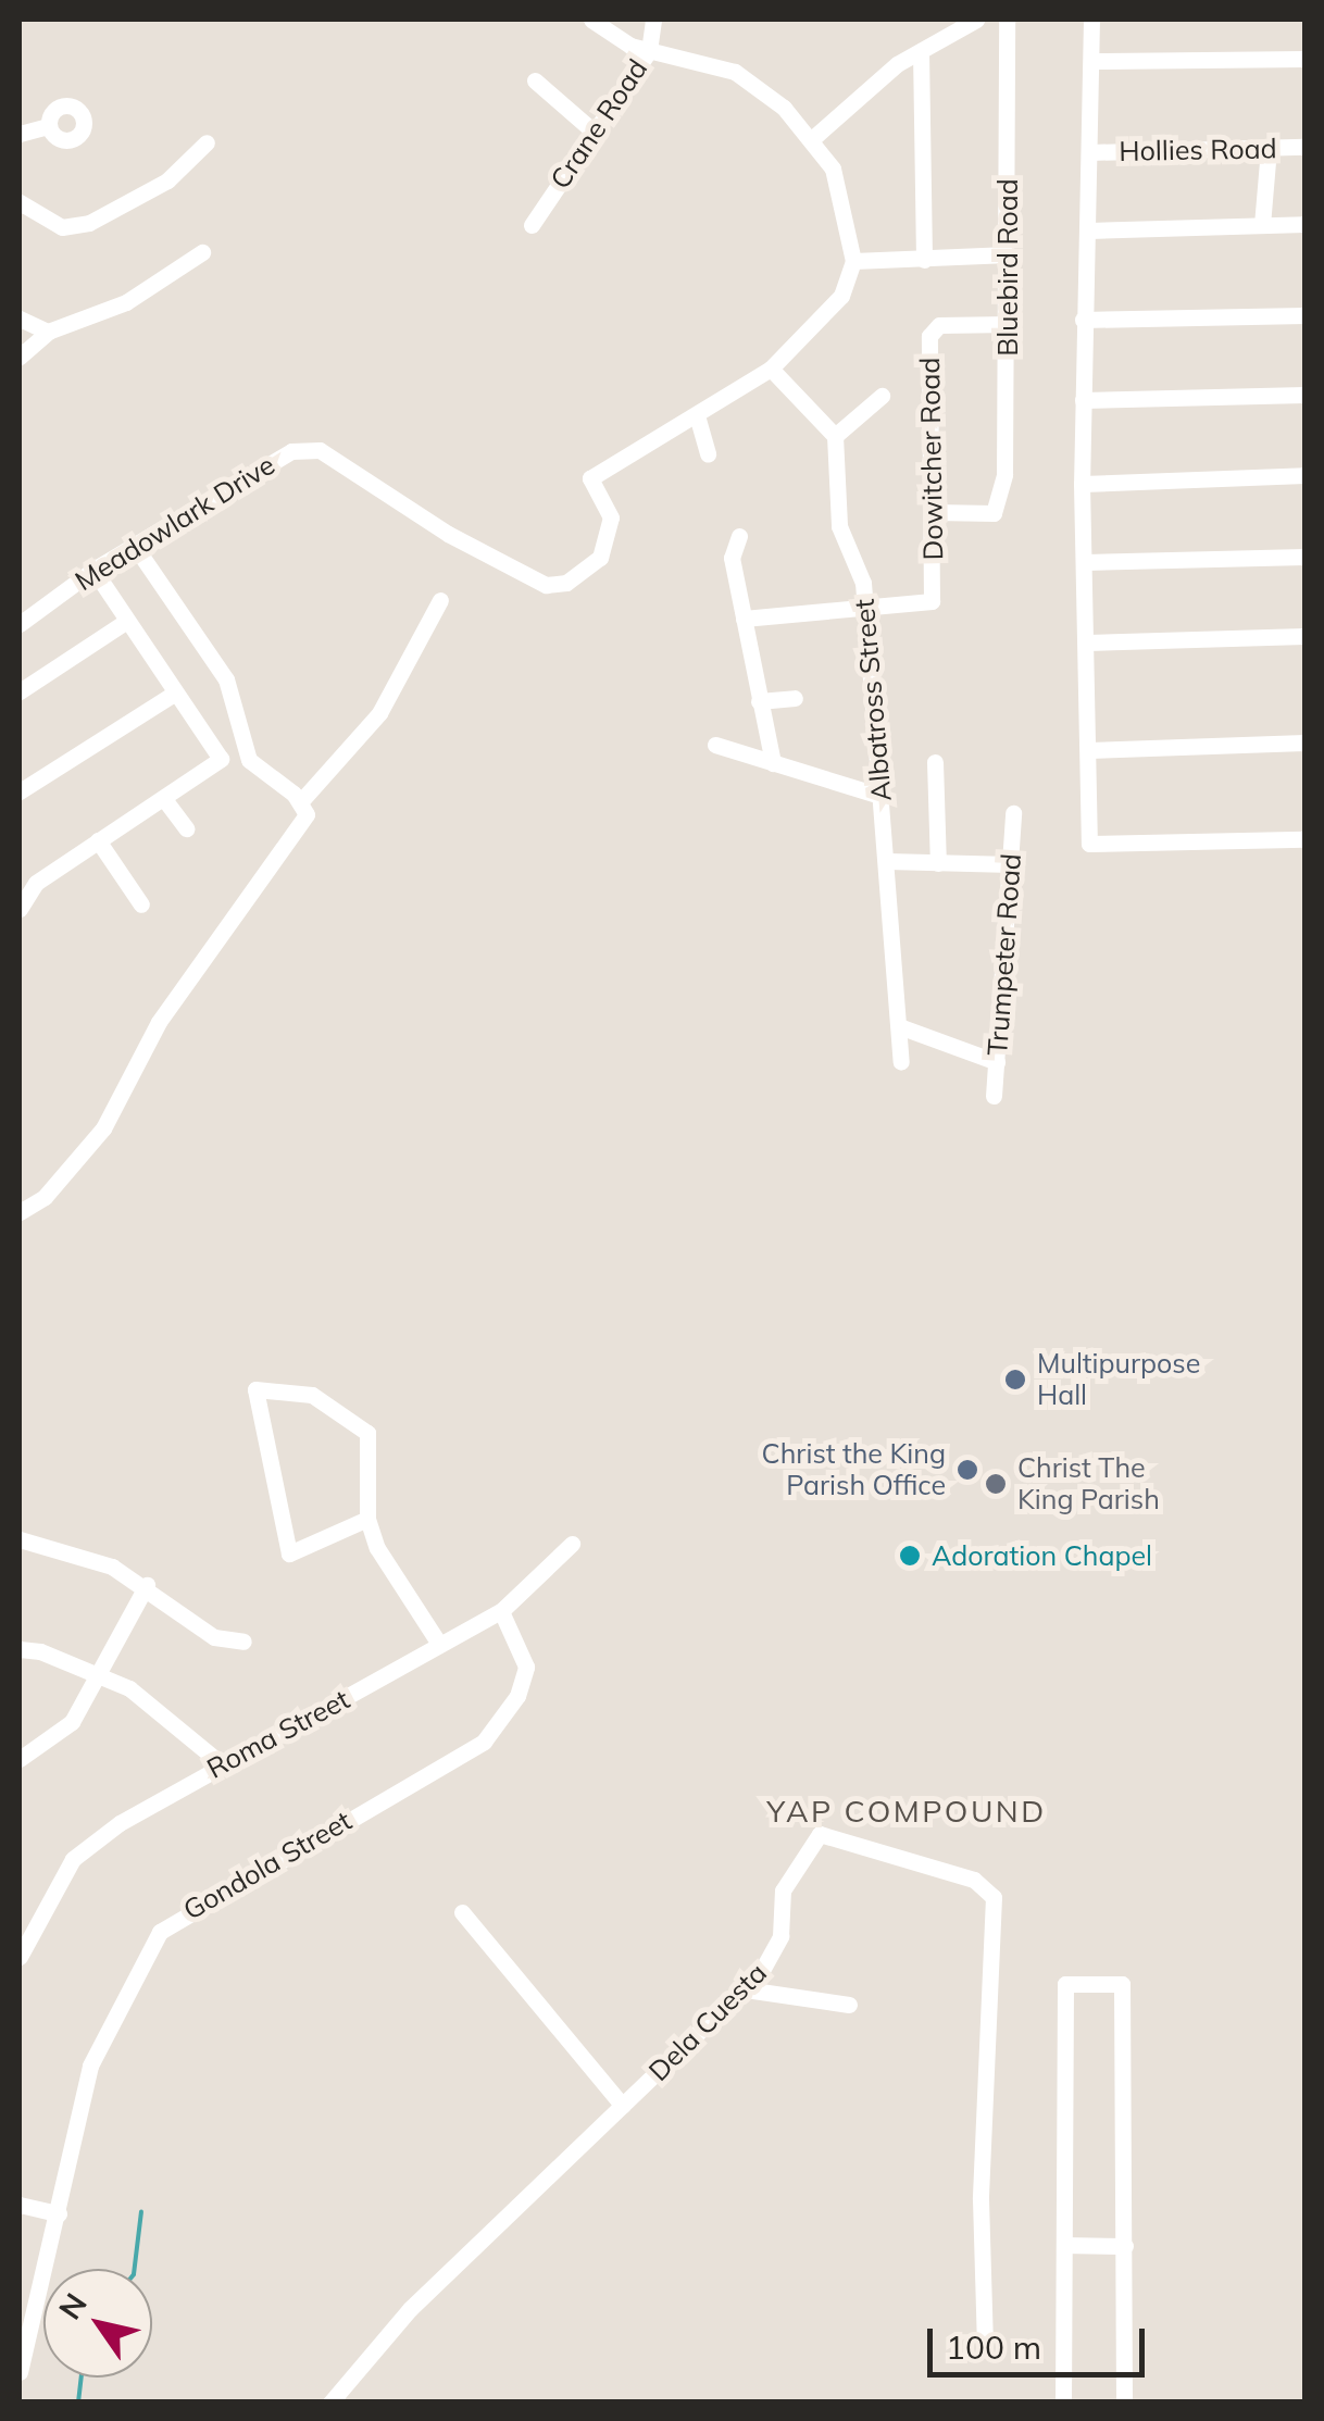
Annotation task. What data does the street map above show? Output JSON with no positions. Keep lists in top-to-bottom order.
{
  "streets": {
    "street": [
      "Crane Road",
      "Hollies Road",
      "Bluebird Road",
      "Dowitcher Road",
      "Meadowlark Drive",
      "Albatross Street",
      "Trumpeter Road",
      "Roma Street",
      "Gondola Street",
      "Dela Cuesta"
    ]
  },
  "crossings": [
    ["Bluebird Road", "Dowitcher Road"],
    ["Dowitcher Road", "Albatross Street"],
    ["Roma Street", "Gondola Street"]
  ],
  "districts": ["YAP COMPOUND"],
  "places": [
    "Multipurpose Hall",
    "Christ the King Parish Office",
    "Christ The King Parish",
    "Adoration Chapel"
  ],
  "scale_bar": "100 m",
  "north": "top left"
}
